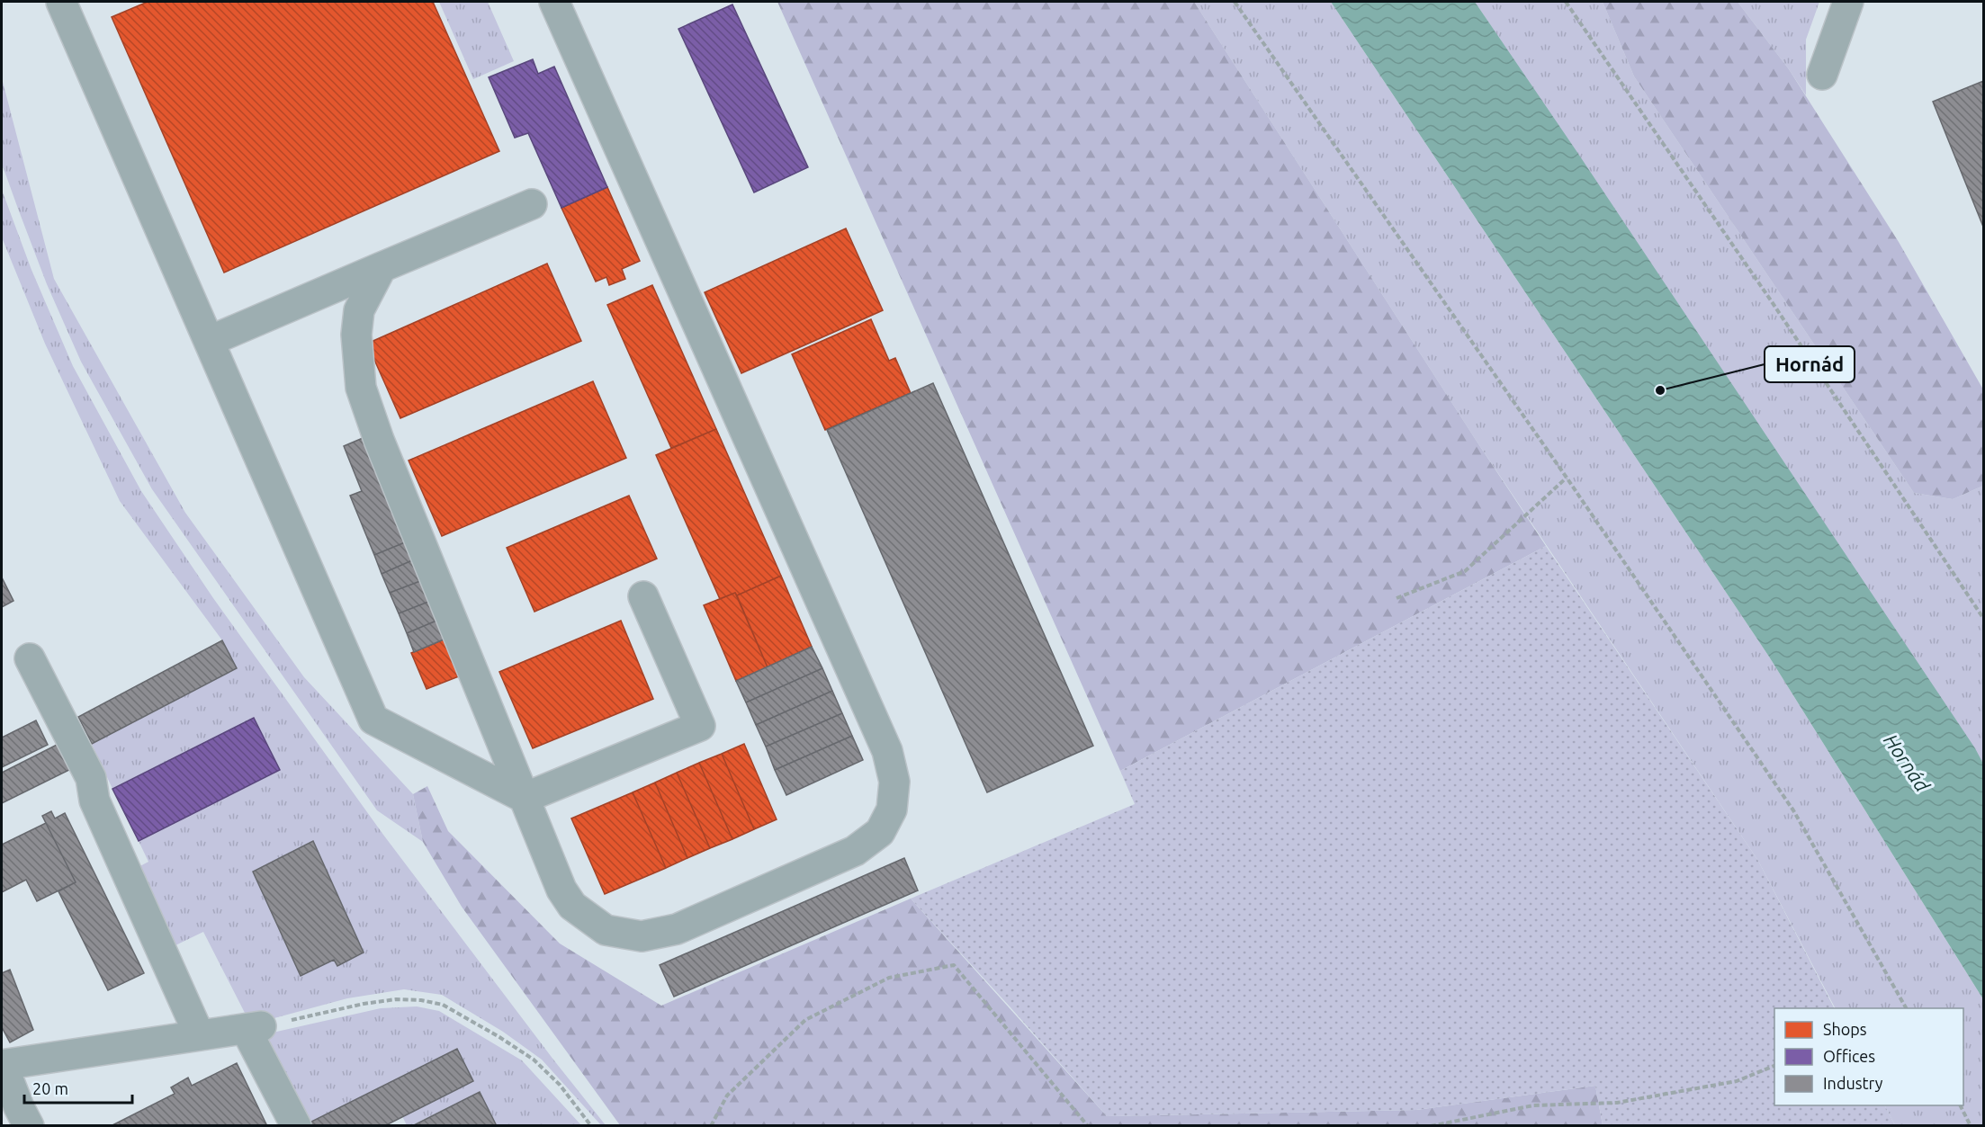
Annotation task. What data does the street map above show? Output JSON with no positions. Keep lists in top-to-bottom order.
{
  "water": ["Hornád"],
  "places": ["Hornád"],
  "legend": ["Shops", "Offices", "Industry"],
  "scale_bar": "20 m"
}
